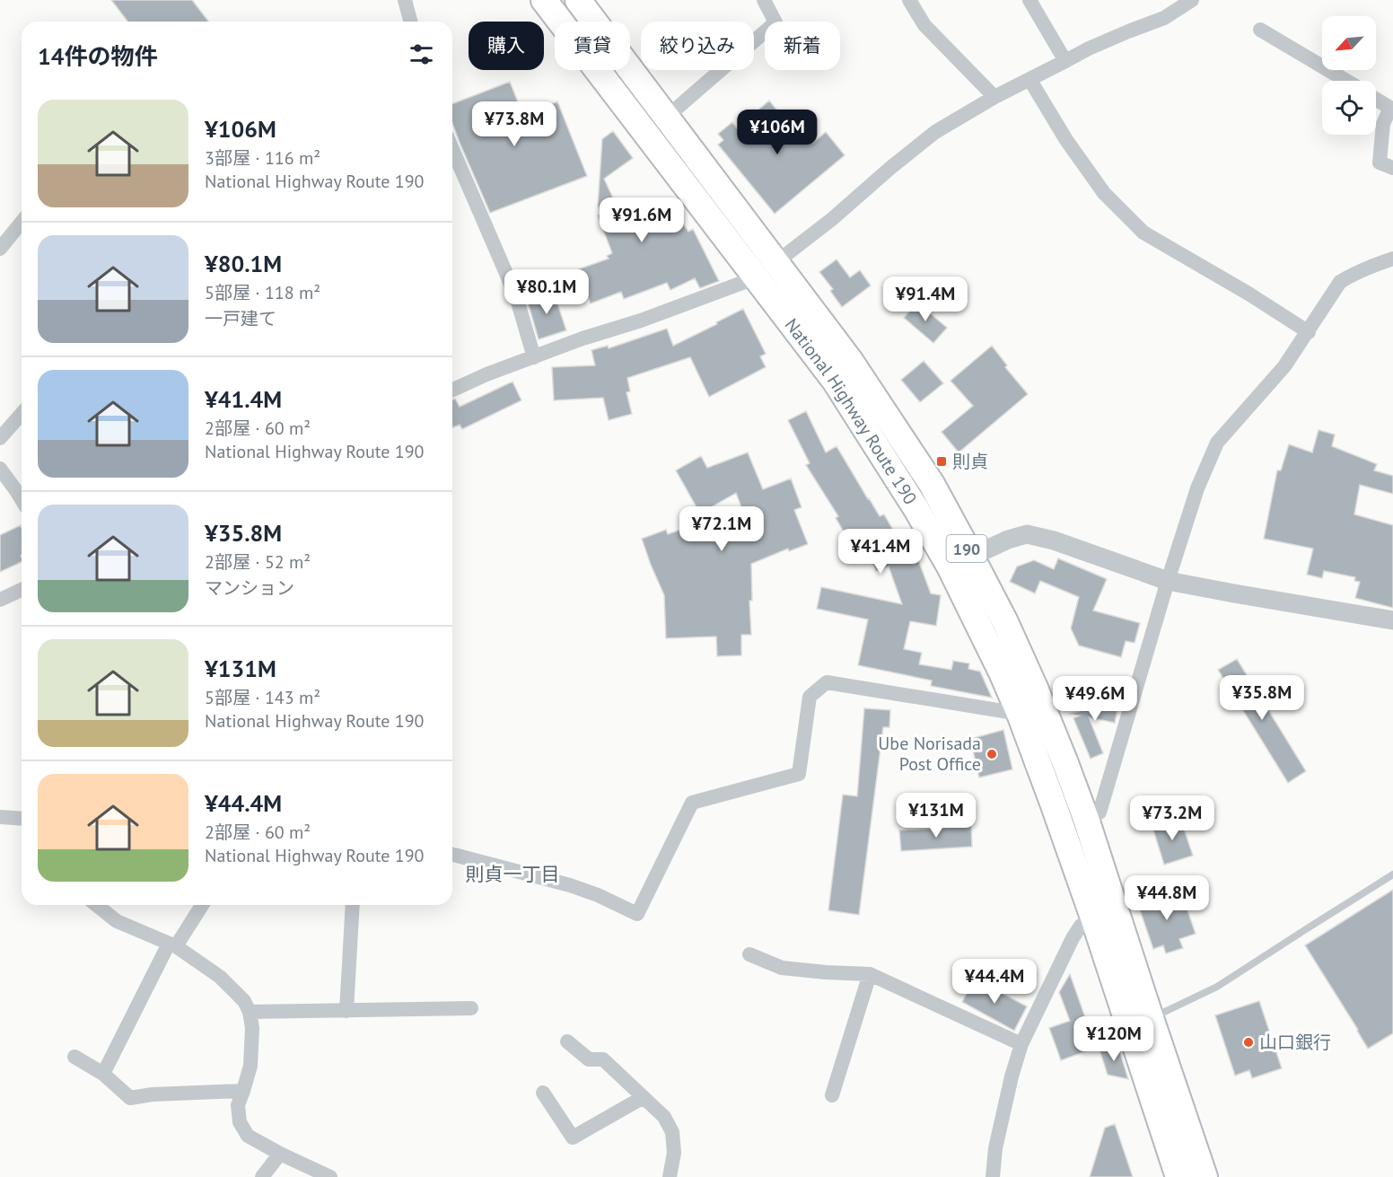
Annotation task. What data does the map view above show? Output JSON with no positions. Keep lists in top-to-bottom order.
{
  "streets": {
    "highway": ["National Highway Route 190", "190"]
  },
  "districts": ["則貞一丁目"],
  "places": {
    "transit": ["則貞"],
    "other": ["Ube Norisada Post Office", "山口銀行"]
  },
  "north": "bottom left",
  "page": {
    "chip": [
      "購入",
      "賃貸",
      "絞り込み",
      "新着"
    ],
    "heading": "14件の物件",
    "list": [
      {
        "name": "¥106M",
        "note": "3部屋 · 116 m² · National Highway Route 190"
      },
      {
        "name": "¥80.1M",
        "note": "5部屋 · 118 m² · 一戸建て"
      },
      {
        "name": "¥41.4M",
        "note": "2部屋 · 60 m² · National Highway Route 190"
      },
      {
        "name": "¥35.8M",
        "note": "2部屋 · 52 m² · マンション"
      },
      {
        "name": "¥131M",
        "note": "5部屋 · 143 m² · National Highway Route 190"
      },
      {
        "name": "¥44.4M",
        "note": "2部屋 · 60 m² · National Highway Route 190"
      }
    ],
    "price": [
      "¥73.8M",
      "¥106M",
      "¥91.6M",
      "¥80.1M",
      "¥91.4M",
      "¥72.1M",
      "¥41.4M",
      "¥35.8M",
      "¥49.6M",
      "¥131M",
      "¥73.2M",
      "¥44.8M",
      "¥44.4M",
      "¥120M"
    ]
  }
}
